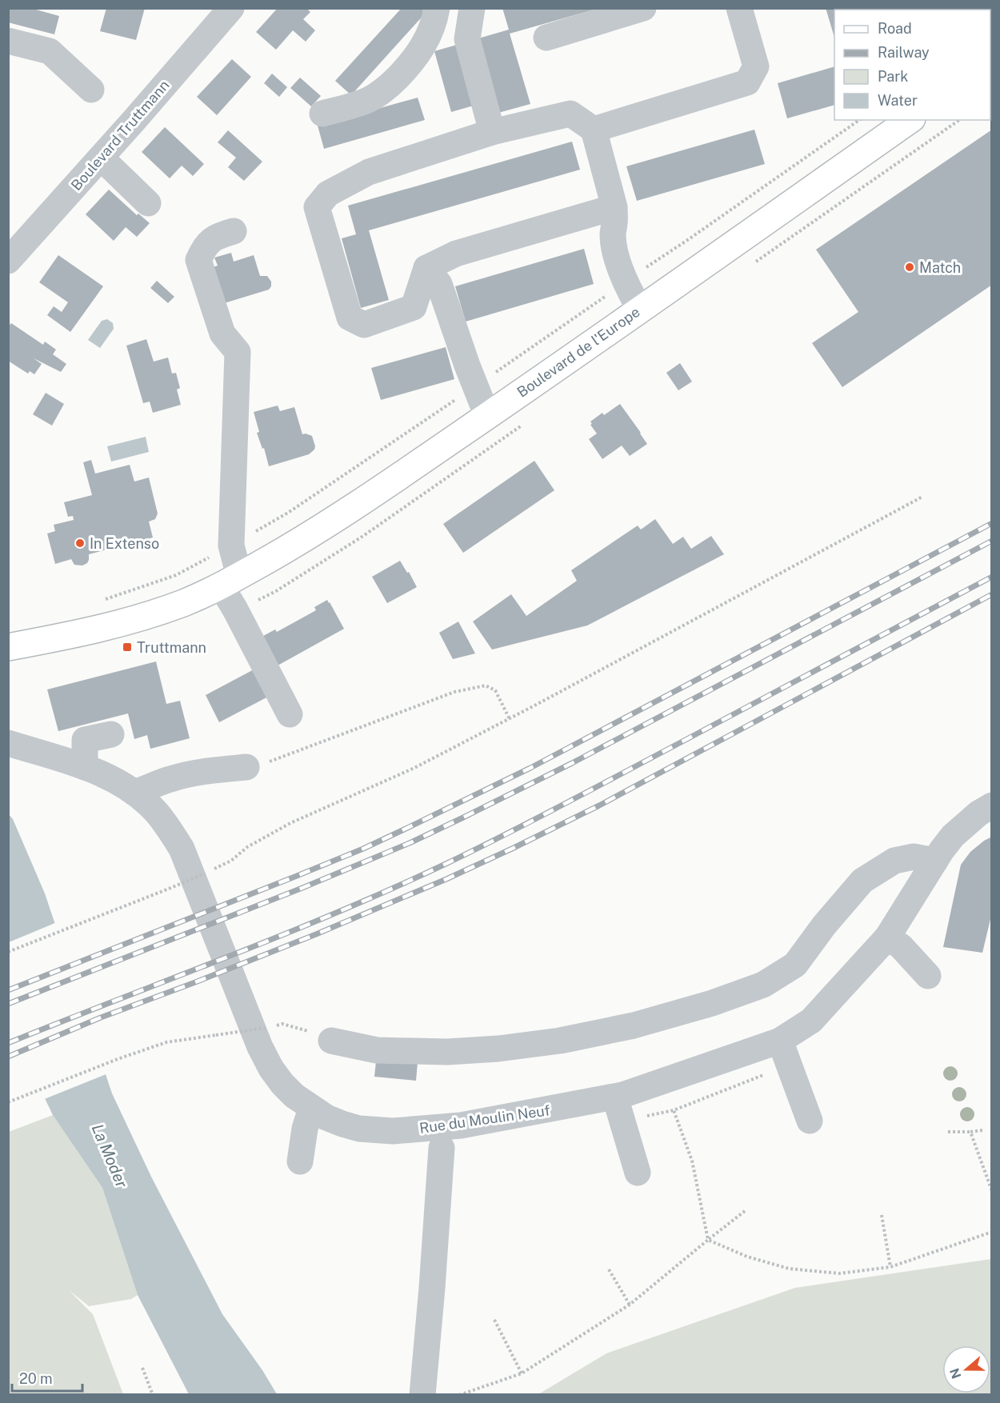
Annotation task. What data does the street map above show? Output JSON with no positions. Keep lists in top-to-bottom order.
{
  "streets": {
    "main road": ["Boulevard de l'Europe"],
    "street": ["Boulevard Truttmann", "Rue du Moulin Neuf"]
  },
  "water": ["La Moder"],
  "places": {
    "other": ["Match", "In Extenso"],
    "transit": ["Truttmann"]
  },
  "legend": [
    "Road",
    "Railway",
    "Park",
    "Water"
  ],
  "scale_bar": "20 m",
  "north": "left"
}
